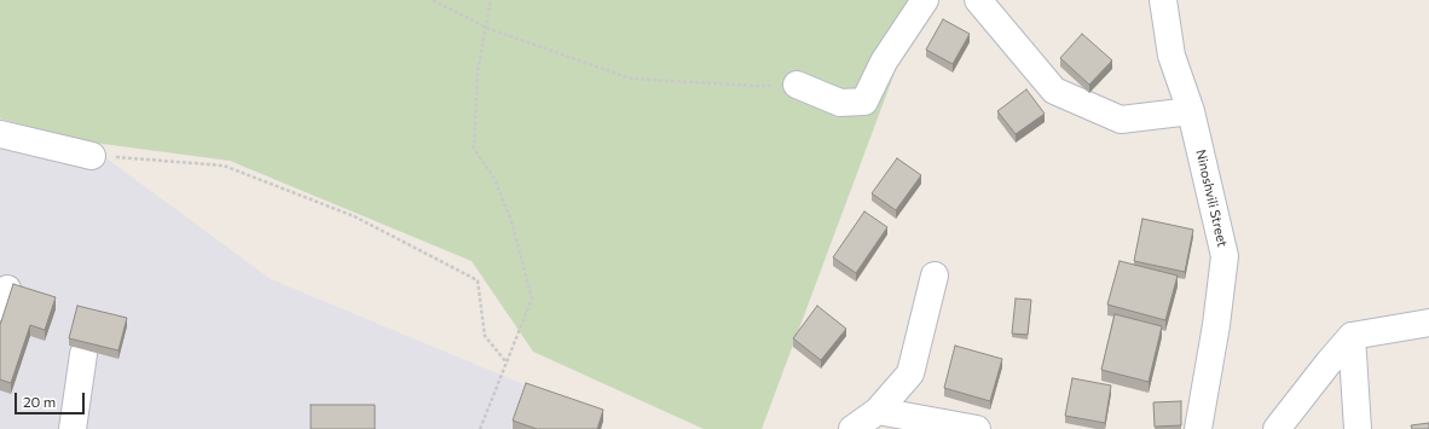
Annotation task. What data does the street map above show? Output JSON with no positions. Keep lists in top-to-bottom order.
{
  "streets": {
    "street": ["Ninoshvili Street"]
  },
  "scale_bar": "20 m"
}
